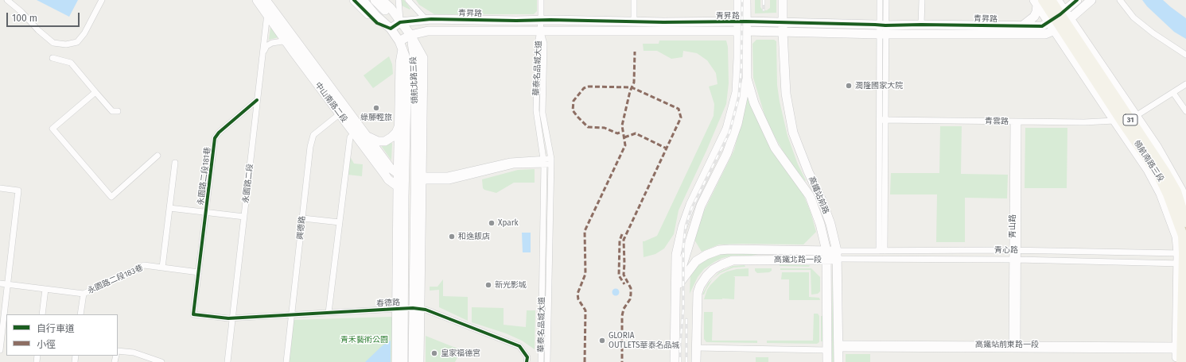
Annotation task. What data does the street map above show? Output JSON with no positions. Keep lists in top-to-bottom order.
{
  "streets": {
    "main road": ["31", "領航南路三段"],
    "street": [
      "青昇路",
      "華泰名品城大道",
      "領航北路三段",
      "中山南路二段",
      "青雲路",
      "永園路二段181巷",
      "永園路二段",
      "高鐵站前路",
      "青山路",
      "興德路",
      "青心路",
      "高鐵北路一段",
      "永園路二段183巷",
      "春德路",
      "高鐵站前東路一段"
    ]
  },
  "crossings": [
    ["青昇路", "華泰名品城大道"],
    ["青昇路", "領航北路三段"],
    ["青昇路", "31"],
    ["青昇路", "領航南路三段"],
    ["青昇路", "高鐵站前路"],
    ["領航北路三段", "中山南路二段"],
    ["領航北路三段", "春德路"],
    ["中山南路二段", "永園路二段"],
    ["中山南路二段", "興德路"],
    ["31", "領航南路三段"],
    ["青雲路", "領航南路三段"],
    ["青雲路", "青山路"],
    ["領航南路三段", "青心路"],
    ["領航南路三段", "高鐵站前東路一段"],
    ["永園路二段181巷", "永園路二段"],
    ["永園路二段181巷", "永園路二段183巷"],
    ["永園路二段", "春德路"],
    ["高鐵站前路", "青心路"],
    ["高鐵站前路", "高鐵北路一段"],
    ["高鐵站前路", "高鐵站前東路一段"],
    ["青山路", "青心路"],
    ["青山路", "高鐵站前東路一段"],
    ["興德路", "春德路"],
    ["青心路", "高鐵北路一段"]
  ],
  "parks": ["青禾藝術公園"],
  "places": [
    "潤隆國家大院",
    "綠藤輕旅",
    "Xpark",
    "和逸飯店",
    "新光影城",
    "GLORIA OUTLETS華泰名品城",
    "皇家福德宮"
  ],
  "legend": ["自行車道", "小徑"],
  "scale_bar": "100 m"
}
